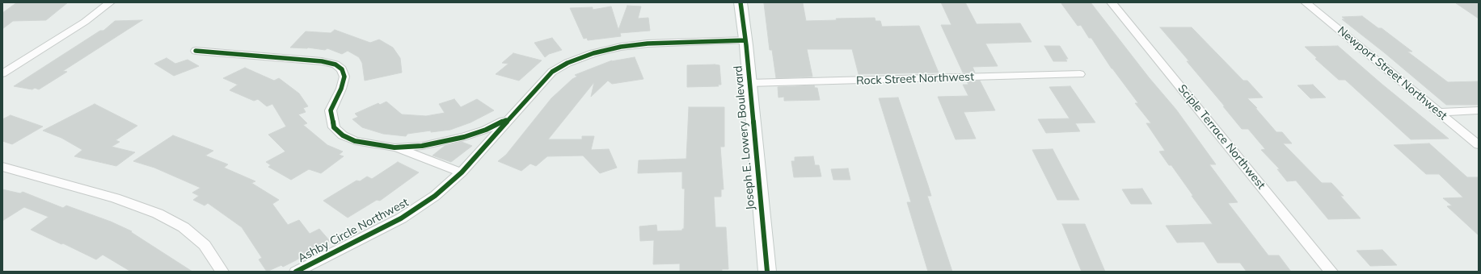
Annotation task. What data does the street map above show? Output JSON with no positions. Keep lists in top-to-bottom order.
{
  "streets": {
    "main road": ["Joseph E. Lowery Boulevard"],
    "street": [
      "Newport Street Northwest",
      "Rock Street Northwest",
      "Sciple Terrace Northwest",
      "Ashby Circle Northwest"
    ]
  },
  "crossings": [
    ["Rock Street Northwest", "Joseph E. Lowery Boulevard"],
    ["Joseph E. Lowery Boulevard", "Ashby Circle Northwest"]
  ]
}
